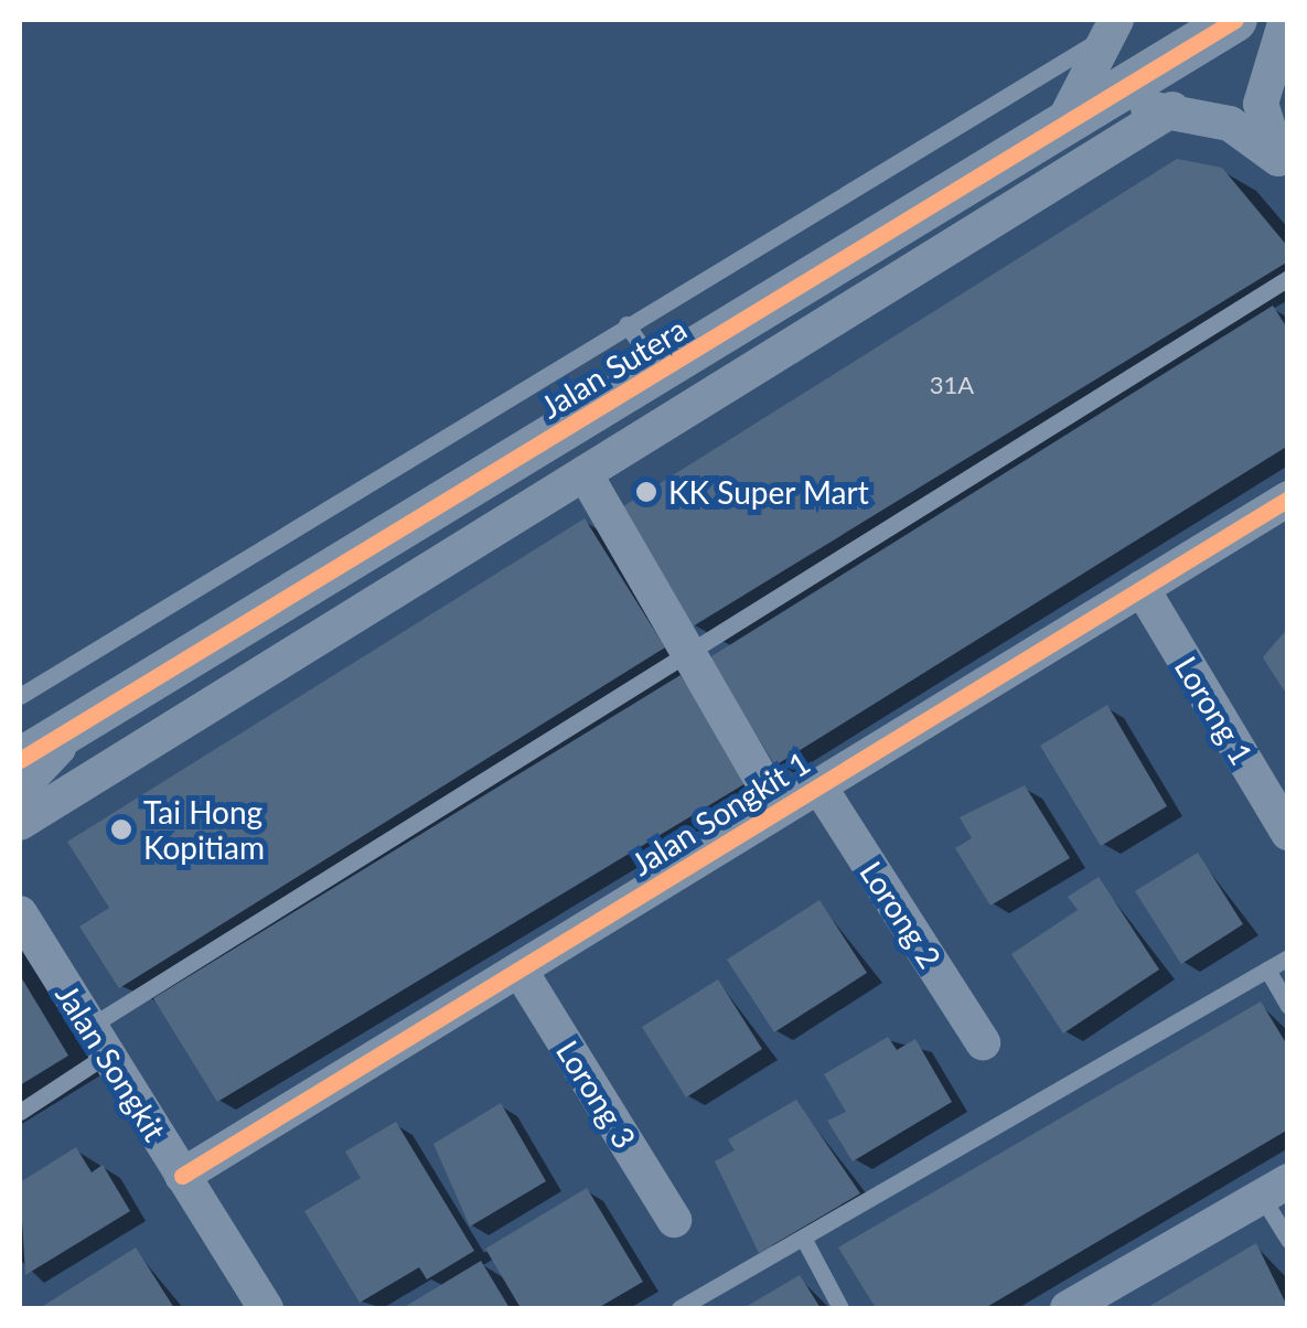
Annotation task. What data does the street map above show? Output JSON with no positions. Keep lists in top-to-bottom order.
{
  "streets": {
    "street": [
      "Jalan Sutera",
      "Lorong 1",
      "Jalan Songkit 1",
      "Lorong 2",
      "Jalan Songkit",
      "Lorong 3"
    ]
  },
  "crossings": [
    ["Lorong 1", "Jalan Songkit 1"],
    ["Jalan Songkit 1", "Lorong 2"],
    ["Jalan Songkit 1", "Jalan Songkit"],
    ["Jalan Songkit 1", "Lorong 3"]
  ],
  "places": ["KK Super Mart", "Tai Hong Kopitiam"],
  "house_numbers": ["31A"]
}
